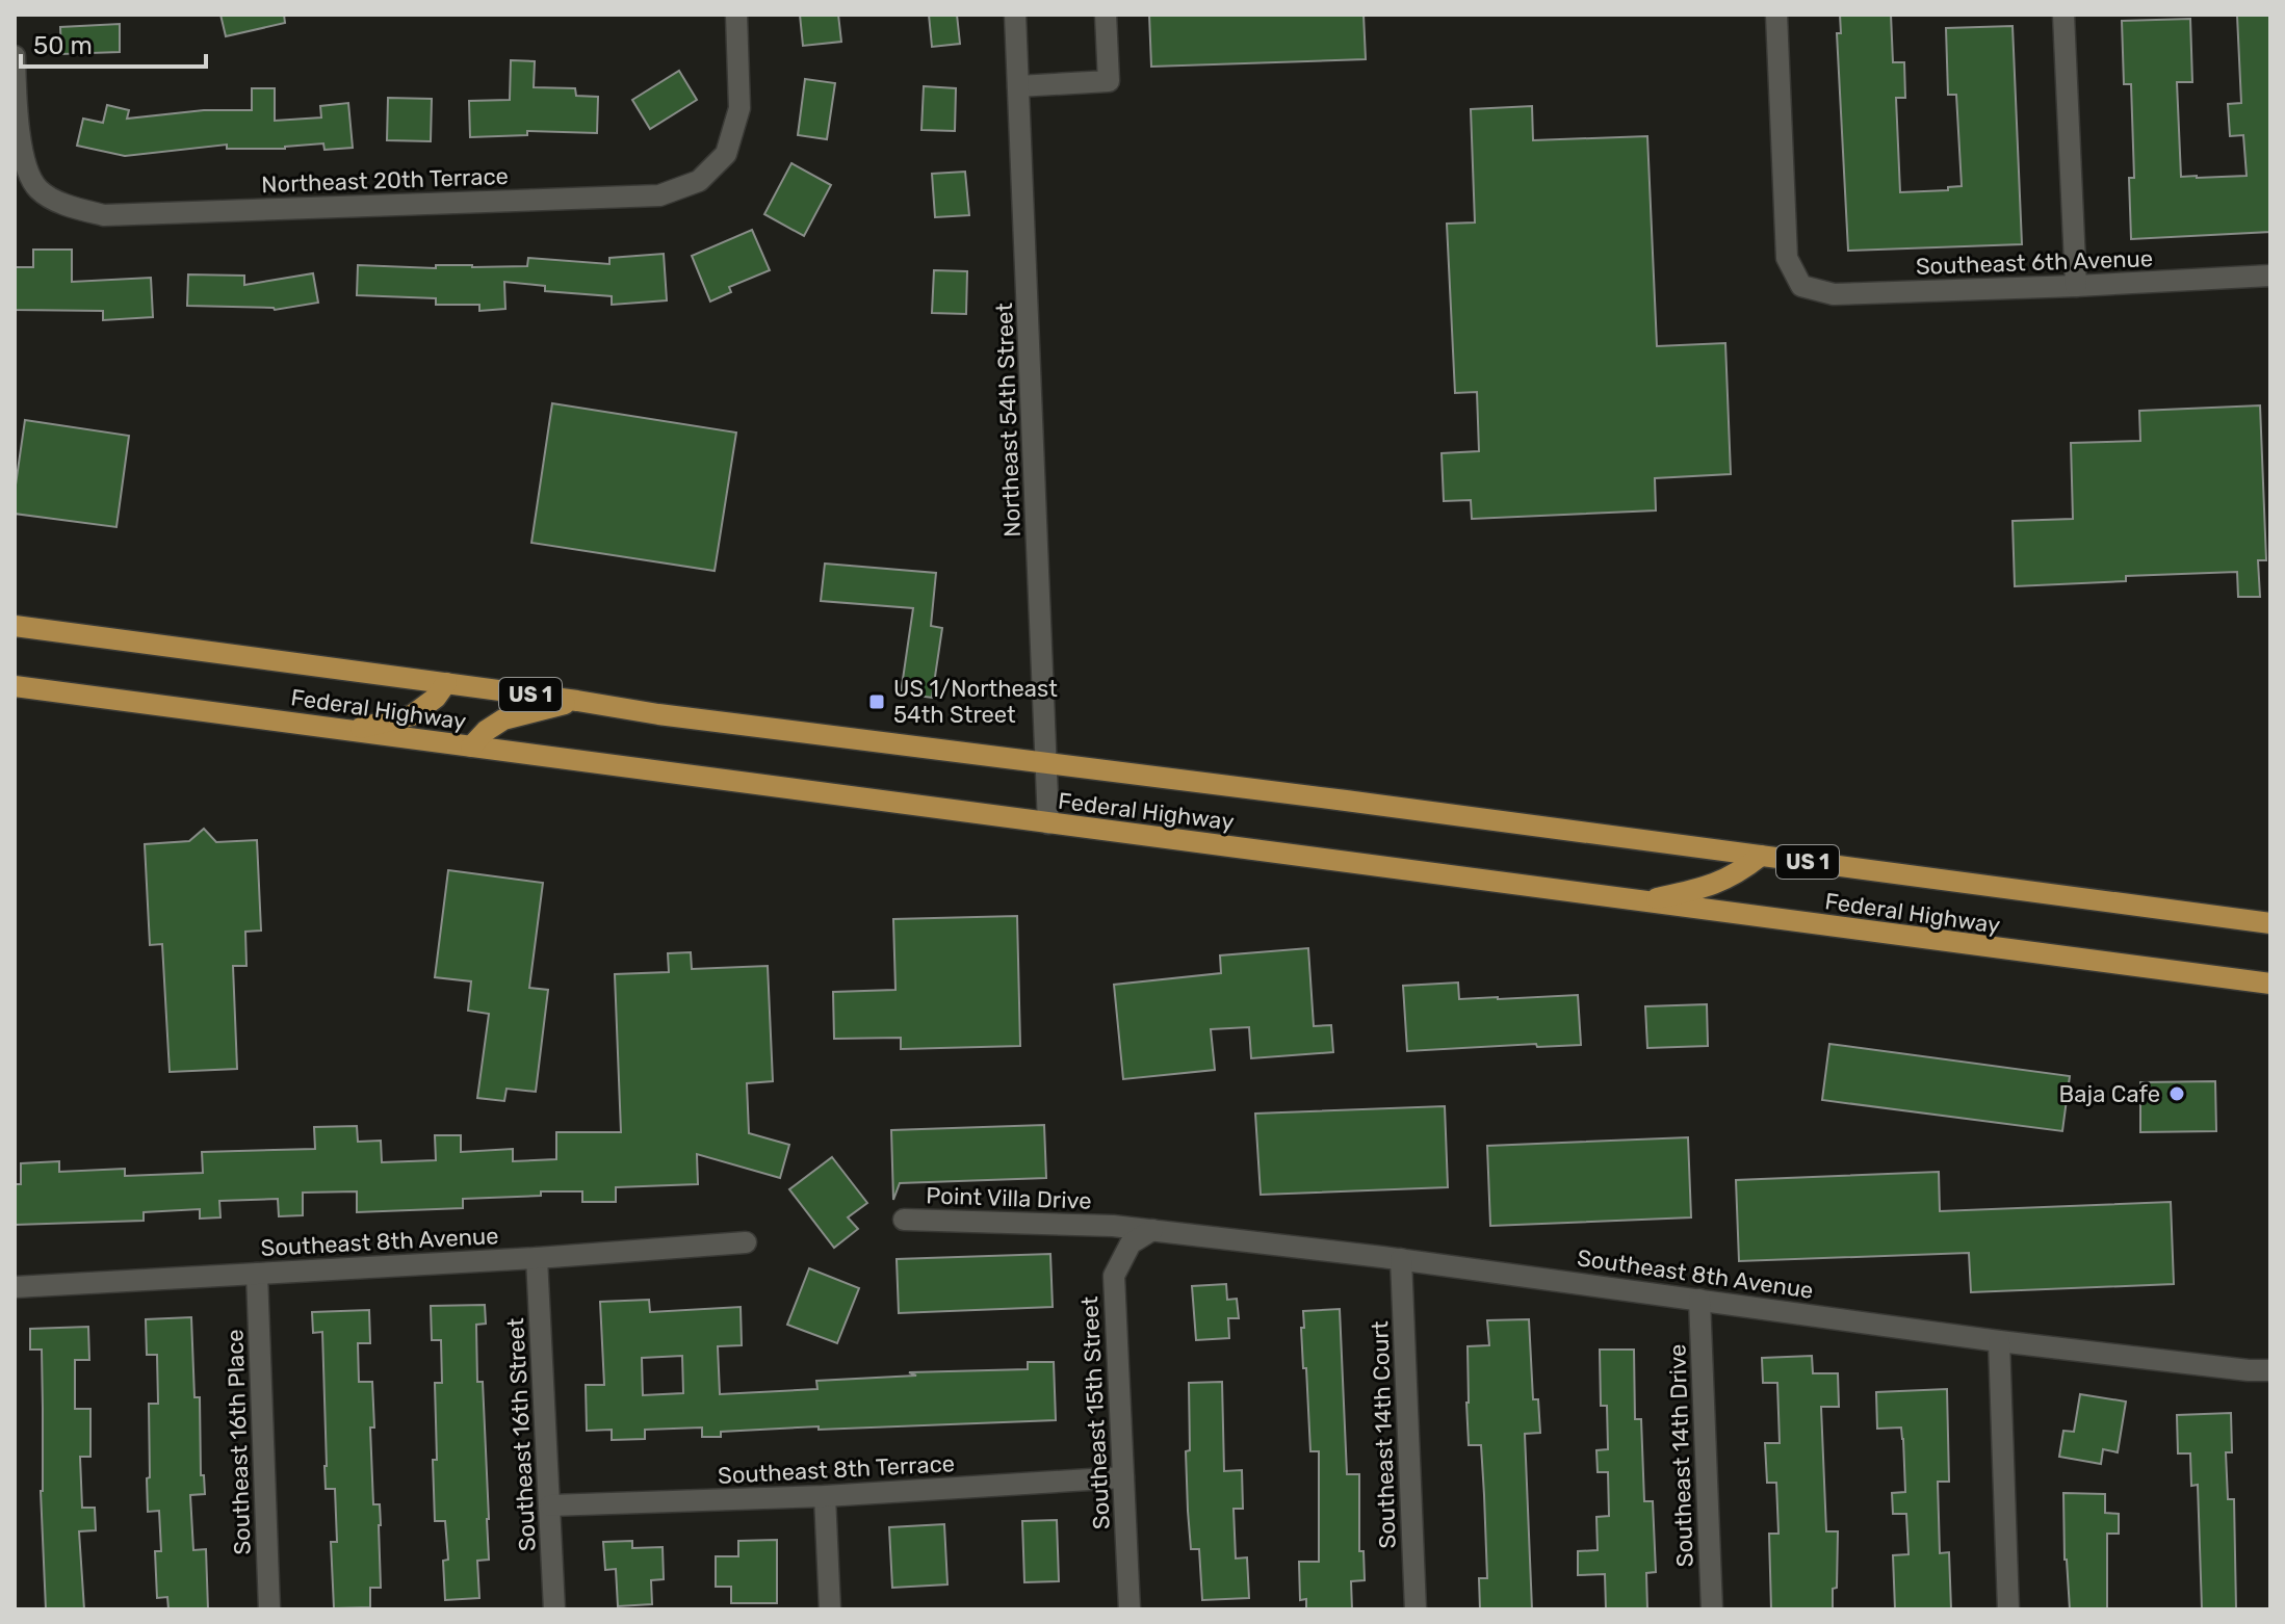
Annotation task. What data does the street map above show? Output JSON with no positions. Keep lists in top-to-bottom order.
{
  "streets": {
    "main road": ["US 1", "Federal Highway"],
    "street": [
      "Northeast 20th Terrace",
      "Southeast 6th Avenue",
      "Northeast 54th Street",
      "Point Villa Drive",
      "Southeast 8th Avenue",
      "Southeast 15th Street",
      "Southeast 16th Street",
      "Southeast 14th Court",
      "Southeast 16th Place",
      "Southeast 14th Drive",
      "Southeast 8th Terrace"
    ]
  },
  "crossings": [
    ["Northeast 54th Street", "Federal Highway"],
    ["Point Villa Drive", "Southeast 8th Avenue"],
    ["Southeast 8th Avenue", "Southeast 15th Street"],
    ["Southeast 8th Avenue", "Southeast 16th Street"],
    ["Southeast 8th Avenue", "Southeast 14th Court"],
    ["Southeast 8th Avenue", "Southeast 16th Place"],
    ["Southeast 8th Avenue", "Southeast 14th Drive"],
    ["Southeast 15th Street", "Southeast 8th Terrace"],
    ["Southeast 16th Street", "Southeast 8th Terrace"]
  ],
  "places": {
    "transit": ["US 1/Northeast 54th Street"],
    "other": ["Baja Cafe"]
  },
  "scale_bar": "50 m"
}
